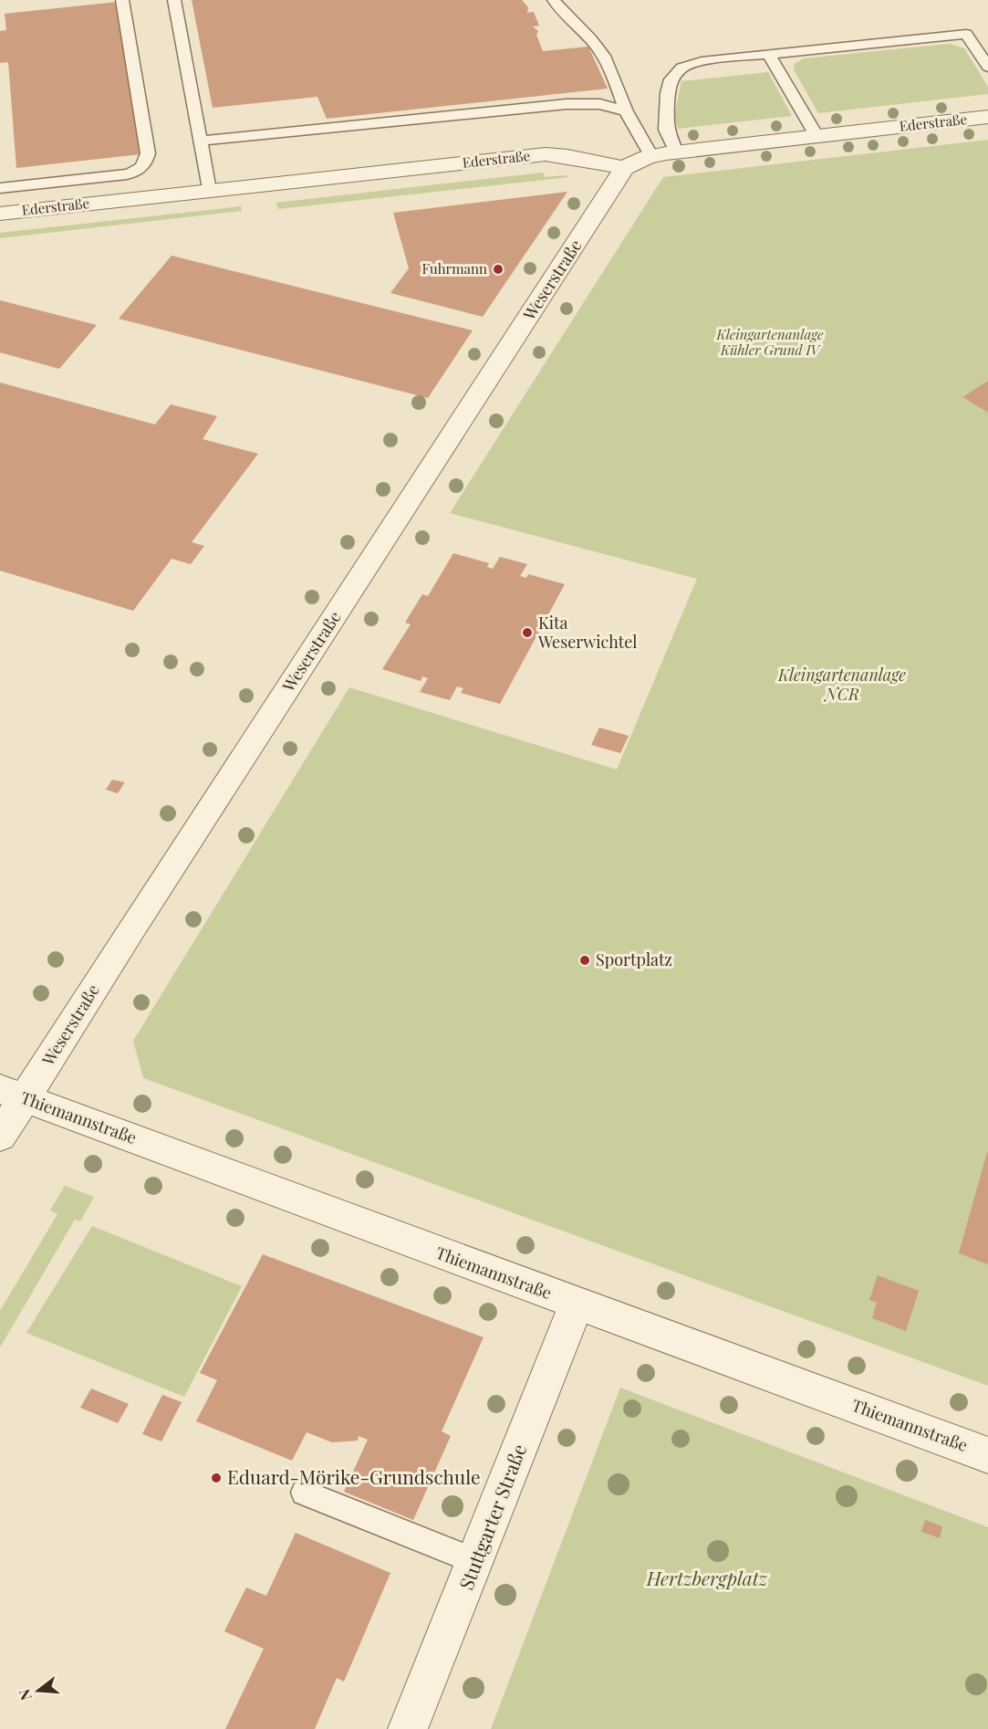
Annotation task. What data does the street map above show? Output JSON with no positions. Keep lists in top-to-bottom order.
{
  "streets": {
    "street": [
      "Ederstraße",
      "Weserstraße",
      "Thiemannstraße",
      "Stuttgarter Straße"
    ]
  },
  "crossings": [
    ["Ederstraße", "Weserstraße"],
    ["Weserstraße", "Thiemannstraße"],
    ["Thiemannstraße", "Stuttgarter Straße"]
  ],
  "parks": ["Kleingartenanlage Kühler Grund IV", "Kleingartenanlage NCR", "Hertzbergplatz"],
  "places": [
    "Fuhrmann",
    "Kita Weserwichtel",
    "Sportplatz",
    "Eduard-Mörike-Grundschule"
  ],
  "north": "left"
}
